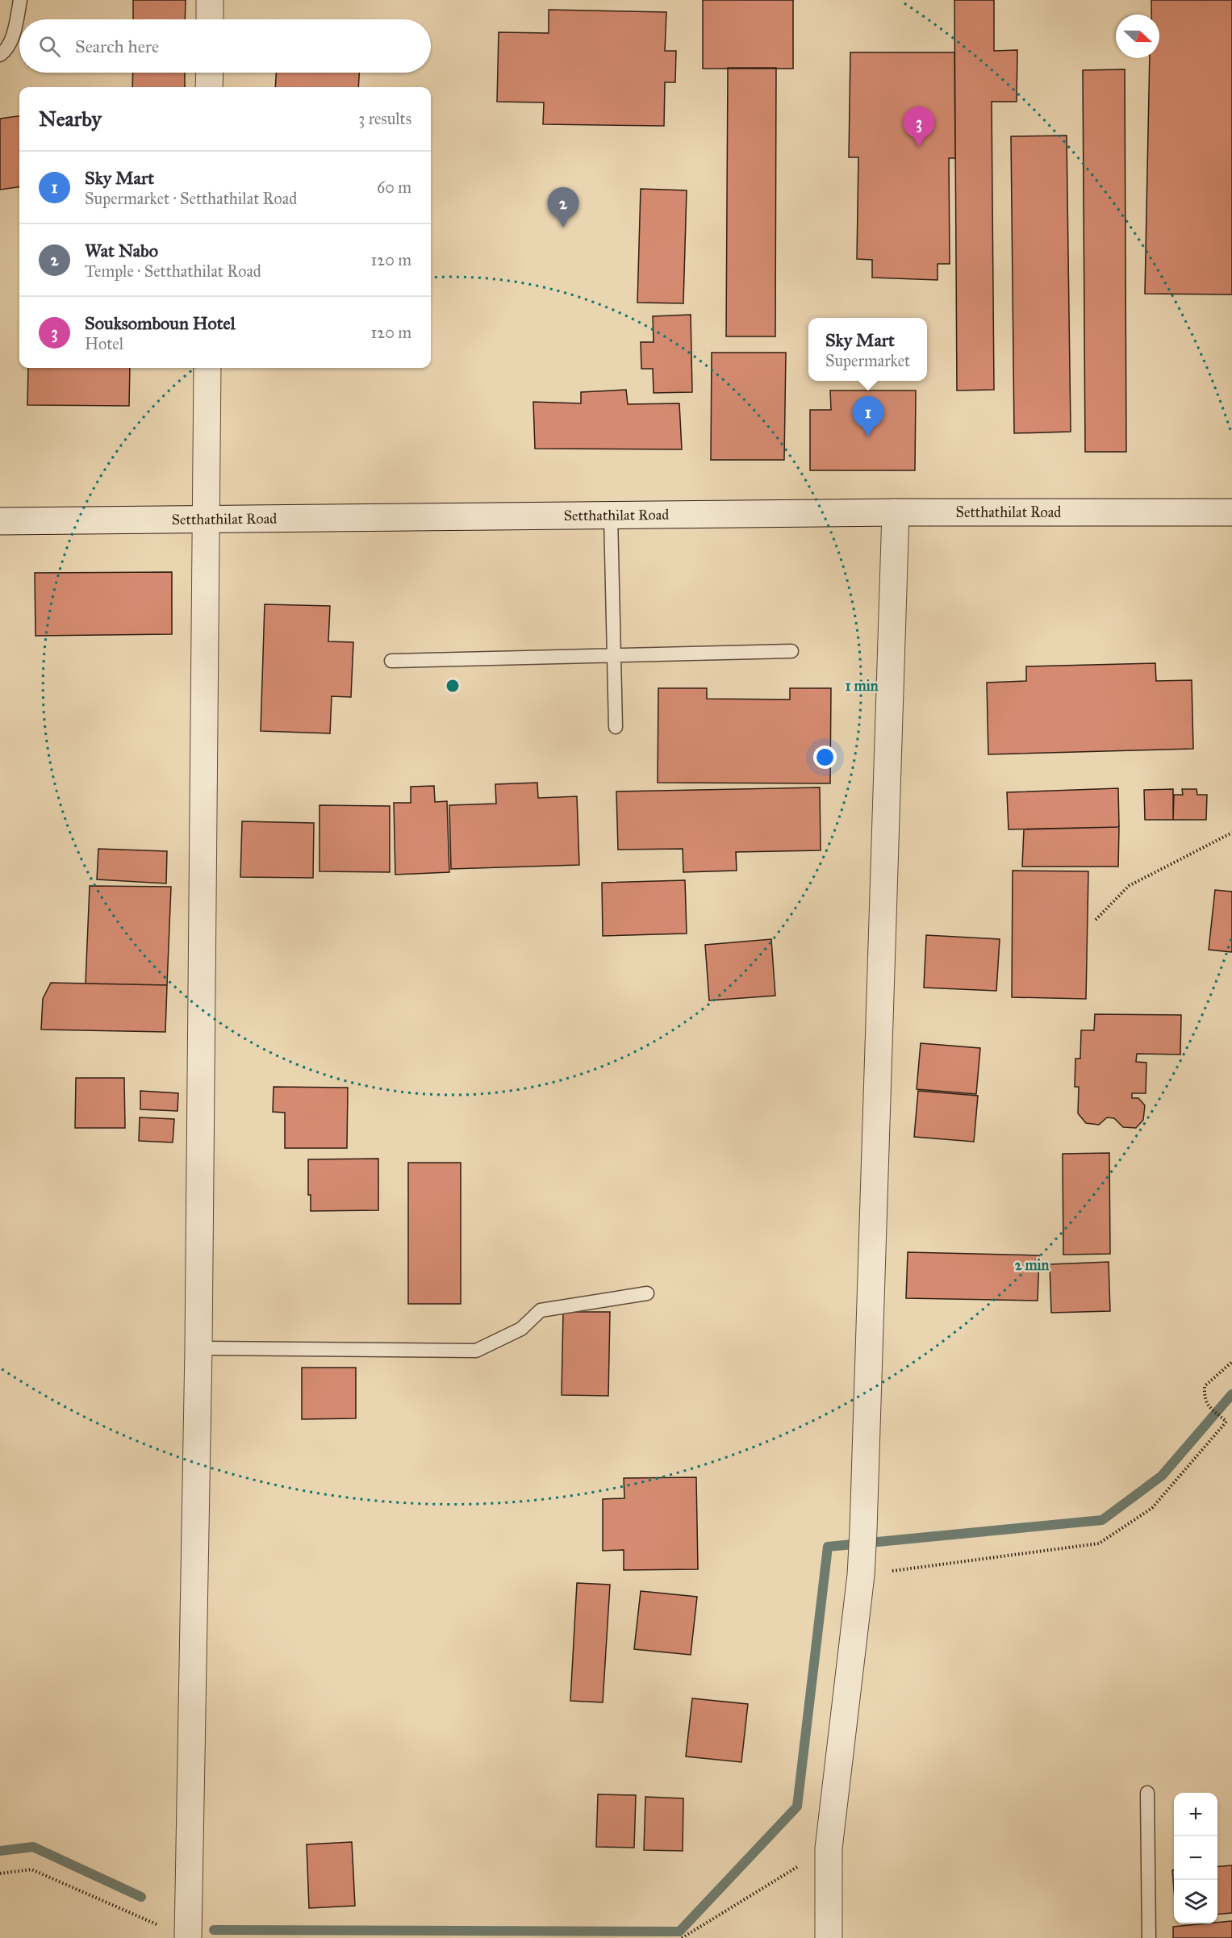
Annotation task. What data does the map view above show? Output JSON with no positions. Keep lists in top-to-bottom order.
{
  "streets": {
    "street": ["Setthathilat Road"]
  },
  "north": "right",
  "page": {
    "search": "Search here",
    "heading": ["Nearby", "3 results"],
    "pins": ["3", "2", "1"],
    "list": [
      {
        "mark": "1",
        "name": "Sky Mart",
        "note": "Supermarket · Setthathilat Road",
        "value": "60 m"
      },
      {
        "mark": "2",
        "name": "Wat Nabo",
        "note": "Temple · Setthathilat Road",
        "value": "120 m"
      },
      {
        "mark": "3",
        "name": "Souksomboun Hotel",
        "note": "Hotel",
        "value": "120 m"
      }
    ],
    "popup": ["Sky Mart", "Supermarket"],
    "map_buttons": ["+", "−"]
  },
  "rings": ["1 min", "2 min"]
}
